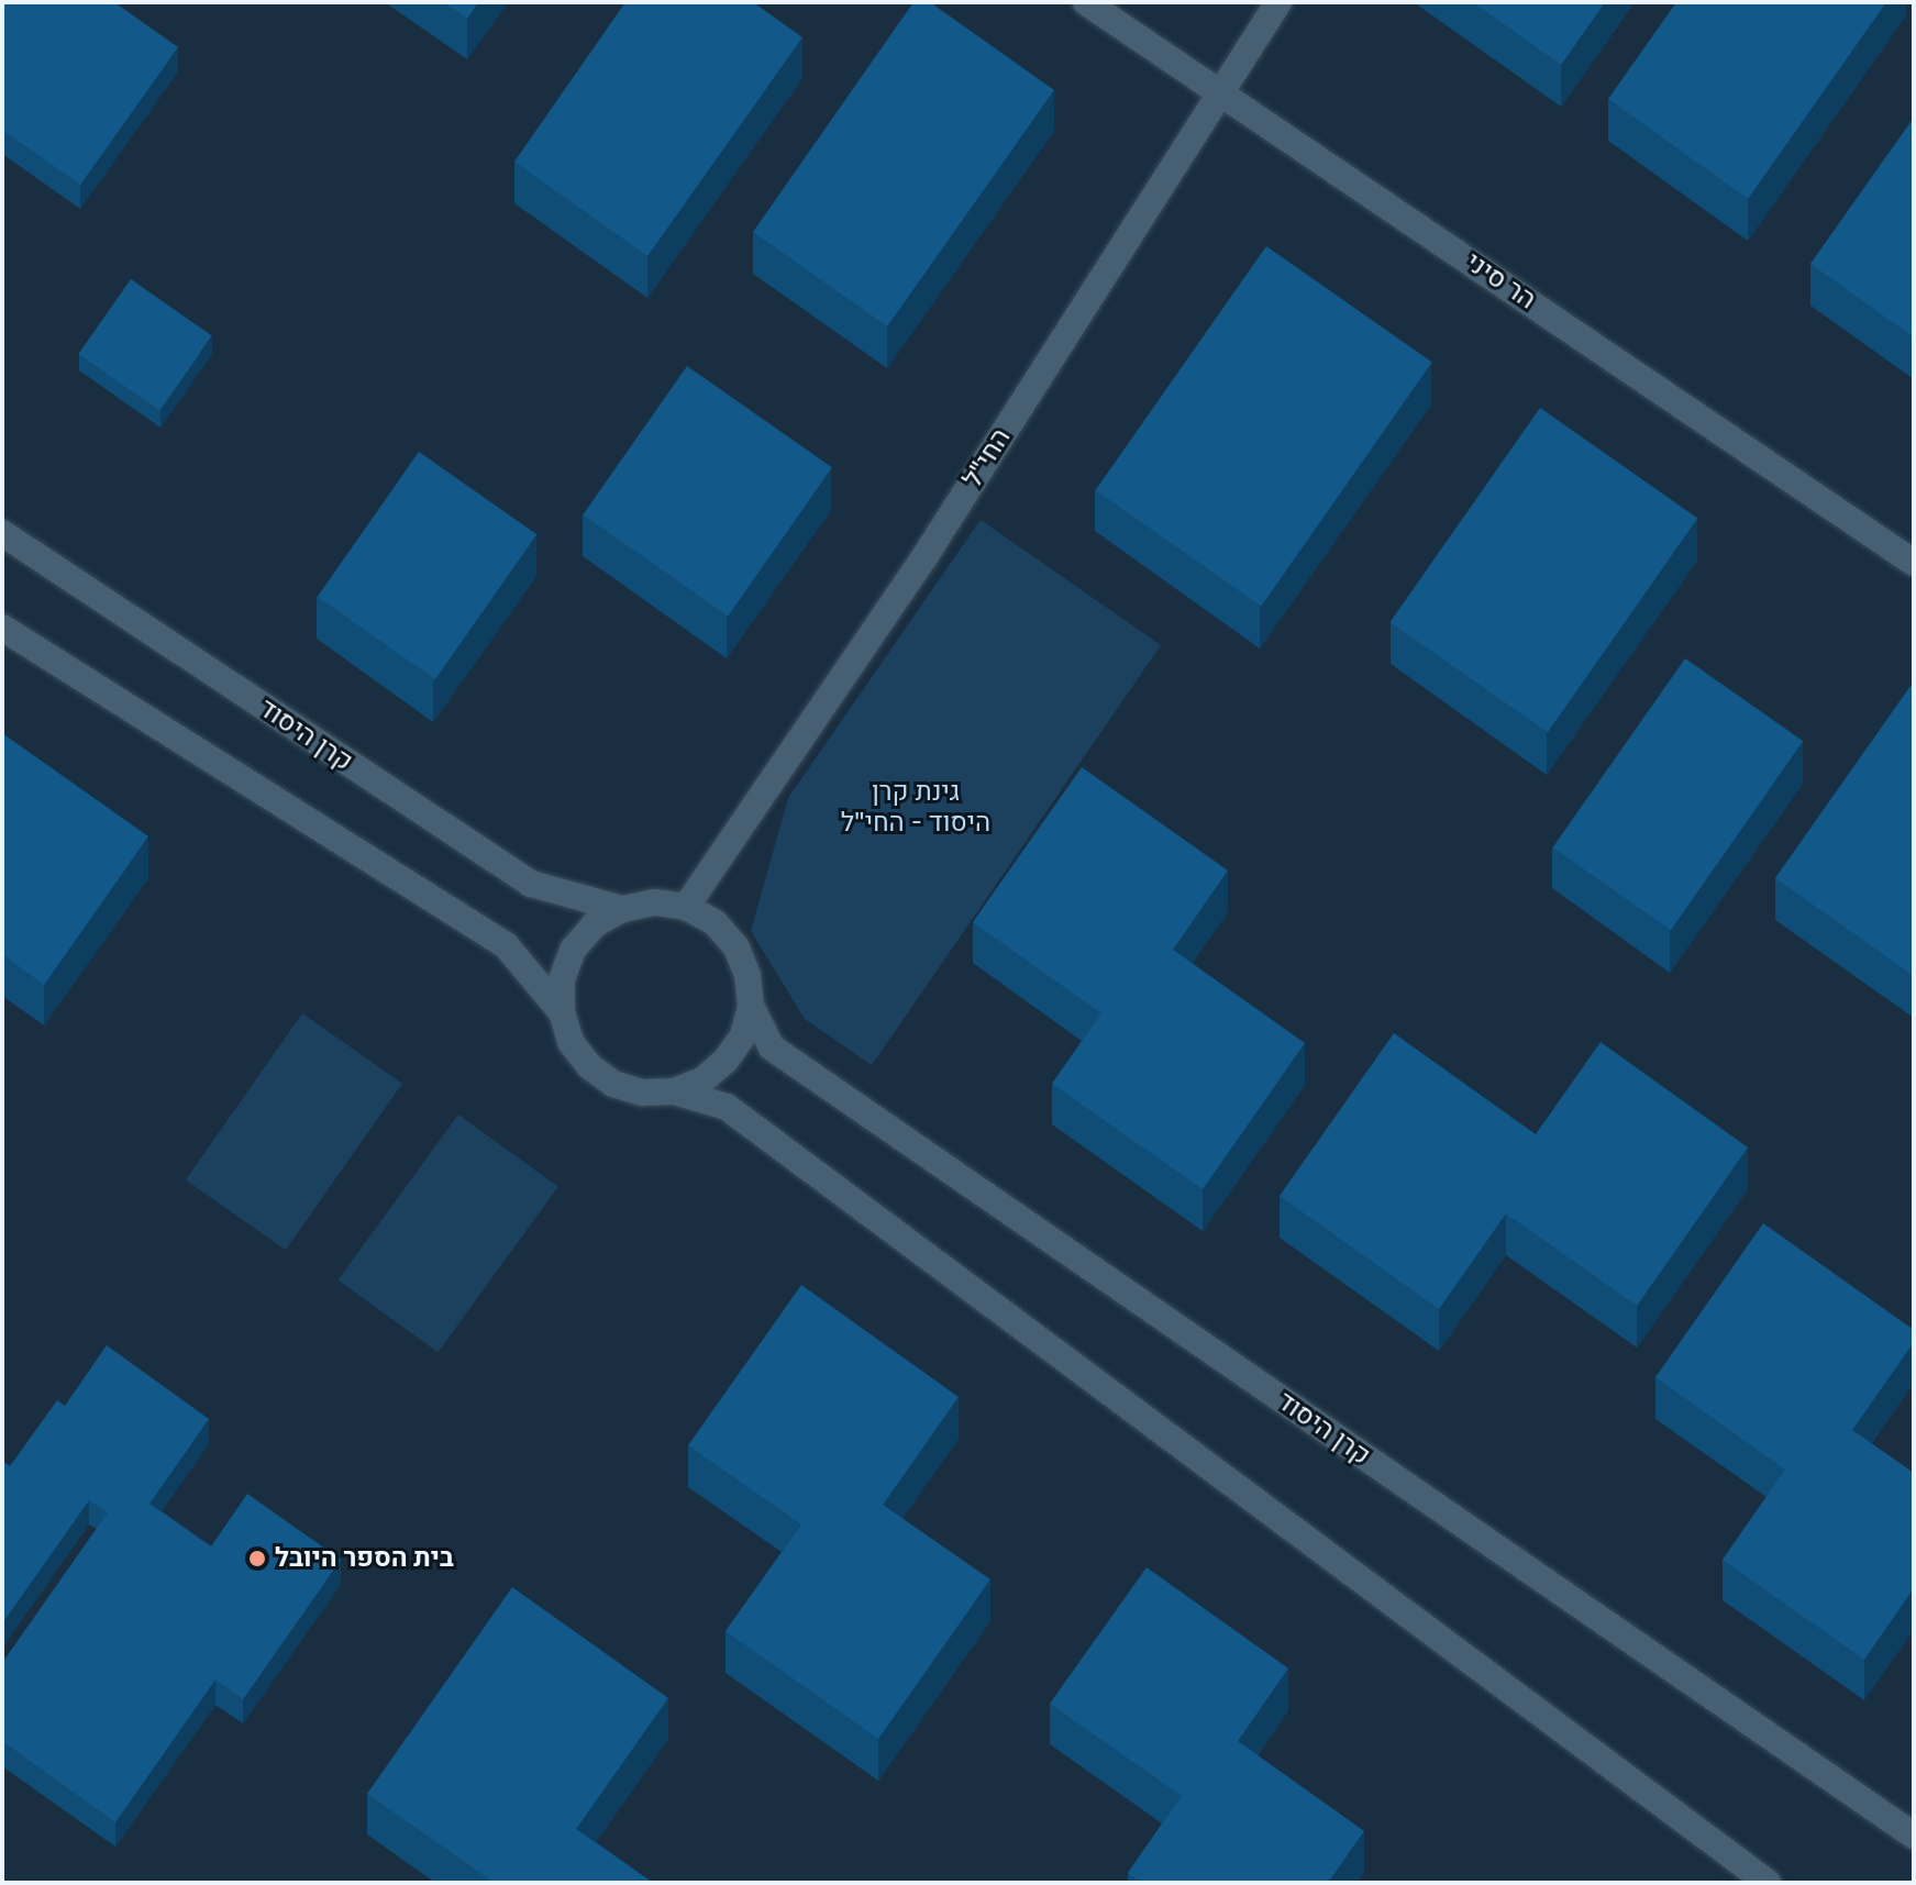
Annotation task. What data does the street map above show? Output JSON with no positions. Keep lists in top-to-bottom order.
{
  "streets": {
    "street": ["הר סיני", "החי\"ל", "קרן היסוד"]
  },
  "crossings": [
    ["הר סיני", "החי\"ל"],
    ["החי\"ל", "קרן היסוד"]
  ],
  "parks": ["גינת קרן היסוד - החי\"ל"],
  "places": ["בית הספר היובל"]
}
